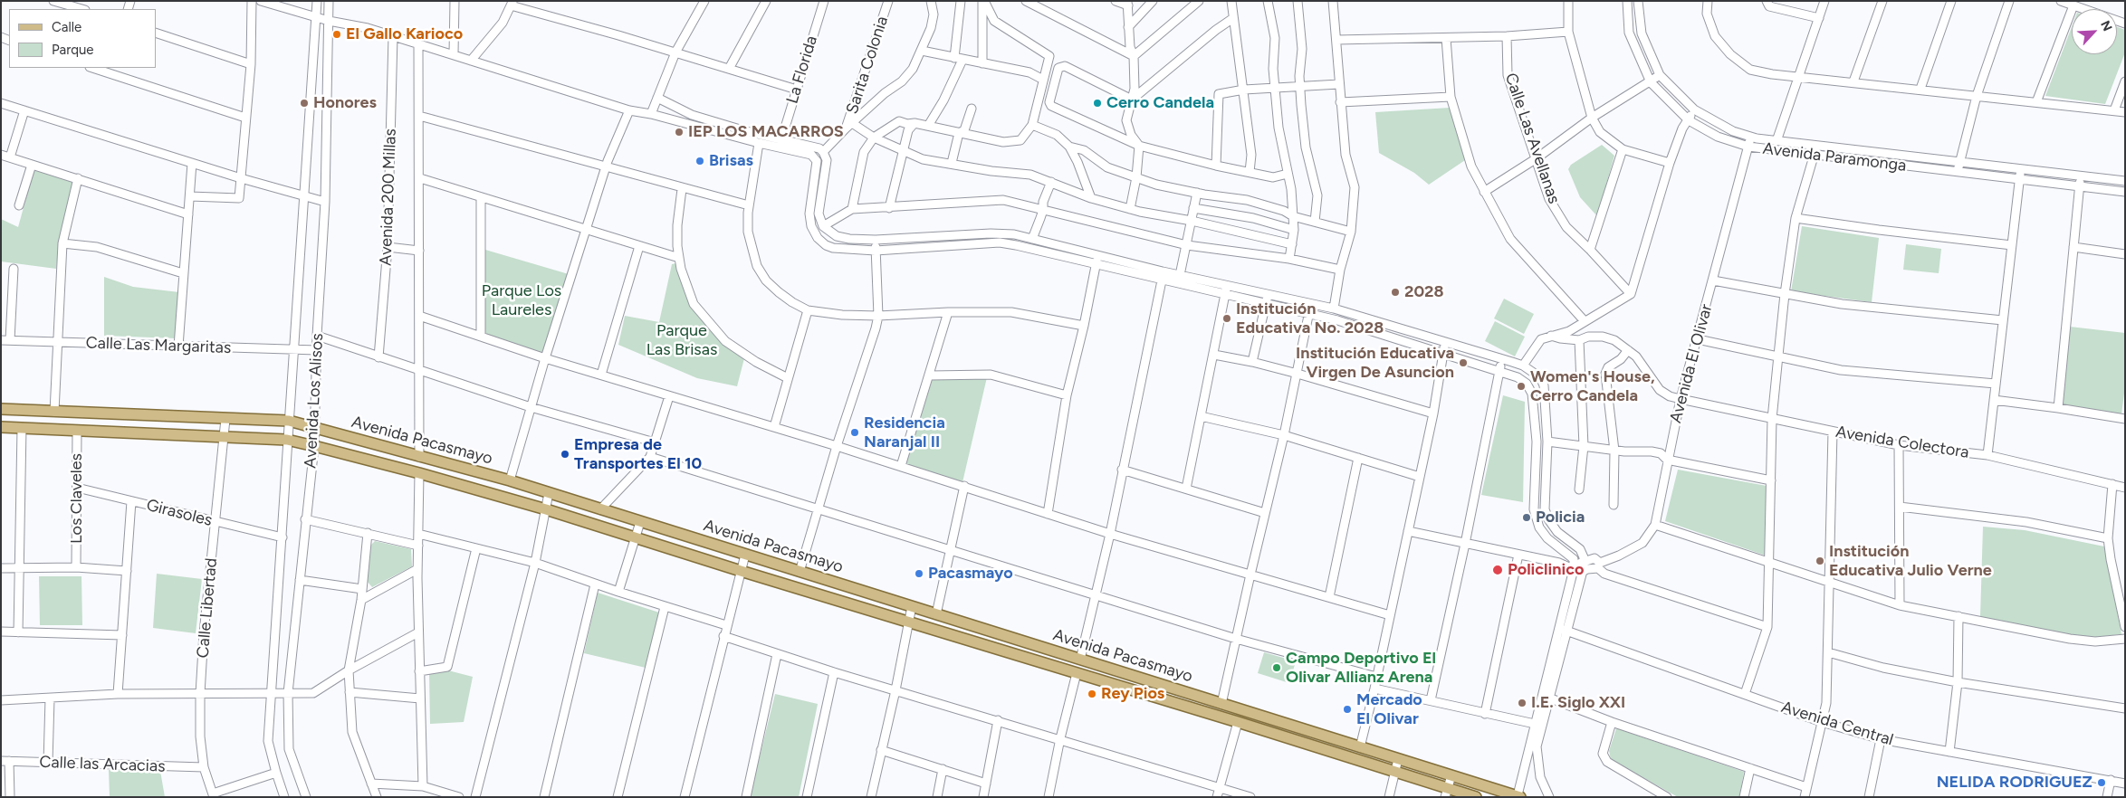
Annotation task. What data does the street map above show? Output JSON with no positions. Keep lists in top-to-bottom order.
{
  "streets": {
    "main road": ["Avenida Pacasmayo"],
    "street": [
      "Sarita Colonia",
      "La Florida",
      "Calle Las Avellanas",
      "Avenida Paramonga",
      "Avenida 200 Millas",
      "Calle Las Margaritas",
      "Avenida El Olivar",
      "Avenida Los Alisos",
      "Avenida Colectora",
      "Los Claveles",
      "Girasoles",
      "Calle Libertad",
      "Avenida Central",
      "Calle las Arcacias"
    ]
  },
  "crossings": [
    ["Avenida Paramonga", "Avenida El Olivar"],
    ["Calle Las Margaritas", "Avenida Los Alisos"],
    ["Avenida El Olivar", "Avenida Colectora"],
    ["Avenida Los Alisos", "Avenida Pacasmayo"],
    ["Avenida Los Alisos", "Girasoles"],
    ["Avenida Pacasmayo", "Los Claveles"],
    ["Avenida Pacasmayo", "Calle Libertad"],
    ["Los Claveles", "Girasoles"],
    ["Girasoles", "Calle Libertad"],
    ["Calle Libertad", "Calle las Arcacias"]
  ],
  "parks": ["Parque Los Laureles", "Parque Las Brisas"],
  "places": [
    "El Gallo Karioco",
    "Honores",
    "Cerro Candela",
    "IEP LOS MACARROS",
    "Brisas",
    "2028",
    "Institución Educativa No. 2028",
    "Institución Educativa Virgen De Asuncion",
    "Women's House, Cerro Candela",
    "Residencia Naranjal II",
    "Empresa de Transportes El 10",
    "Policia",
    "Institución Educativa Julio Verne",
    "Policlinico",
    "Pacasmayo",
    "Campo Deportivo El Olivar Allianz Arena",
    "Rey Pios",
    "I.E. Siglo XXI",
    "Mercado El Olivar",
    "NELIDA RODRIGUEZ"
  ],
  "legend": ["Calle", "Parque"],
  "north": "top right"
}
